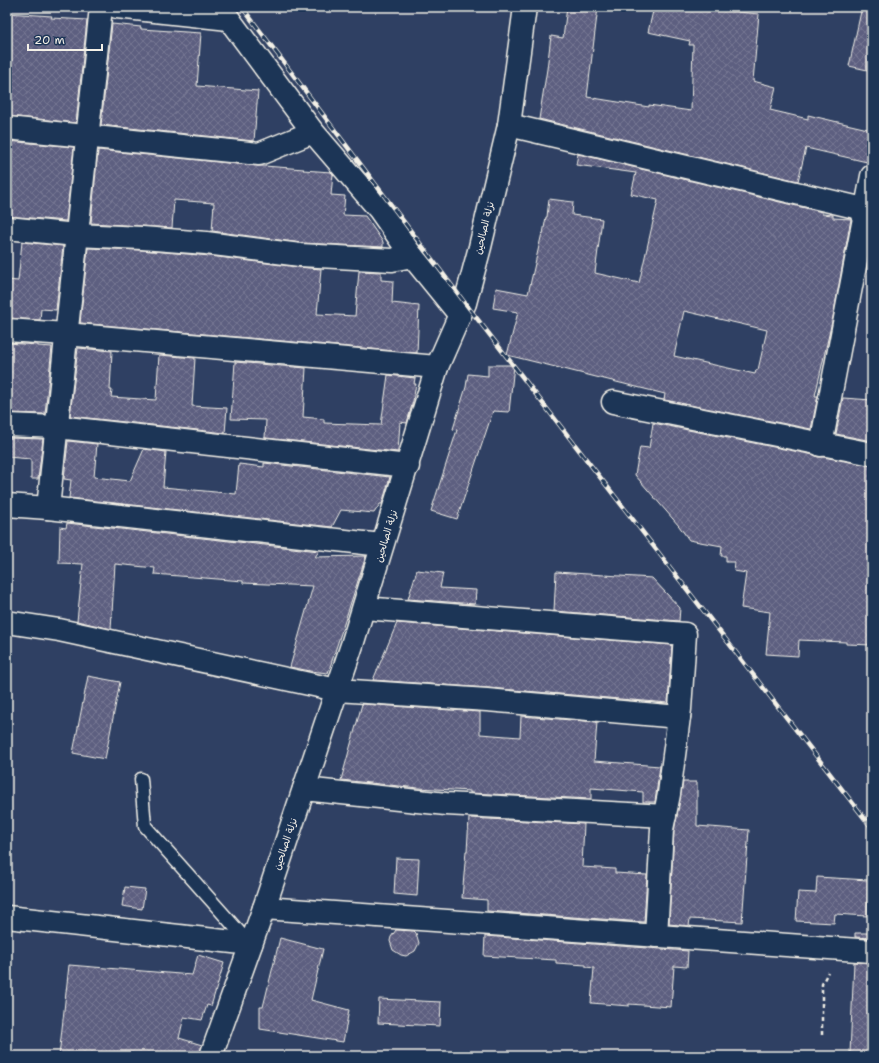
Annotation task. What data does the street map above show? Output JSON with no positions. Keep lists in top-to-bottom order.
{
  "streets": {
    "street": ["نزلة الصالحين"]
  },
  "scale_bar": "20 m"
}
